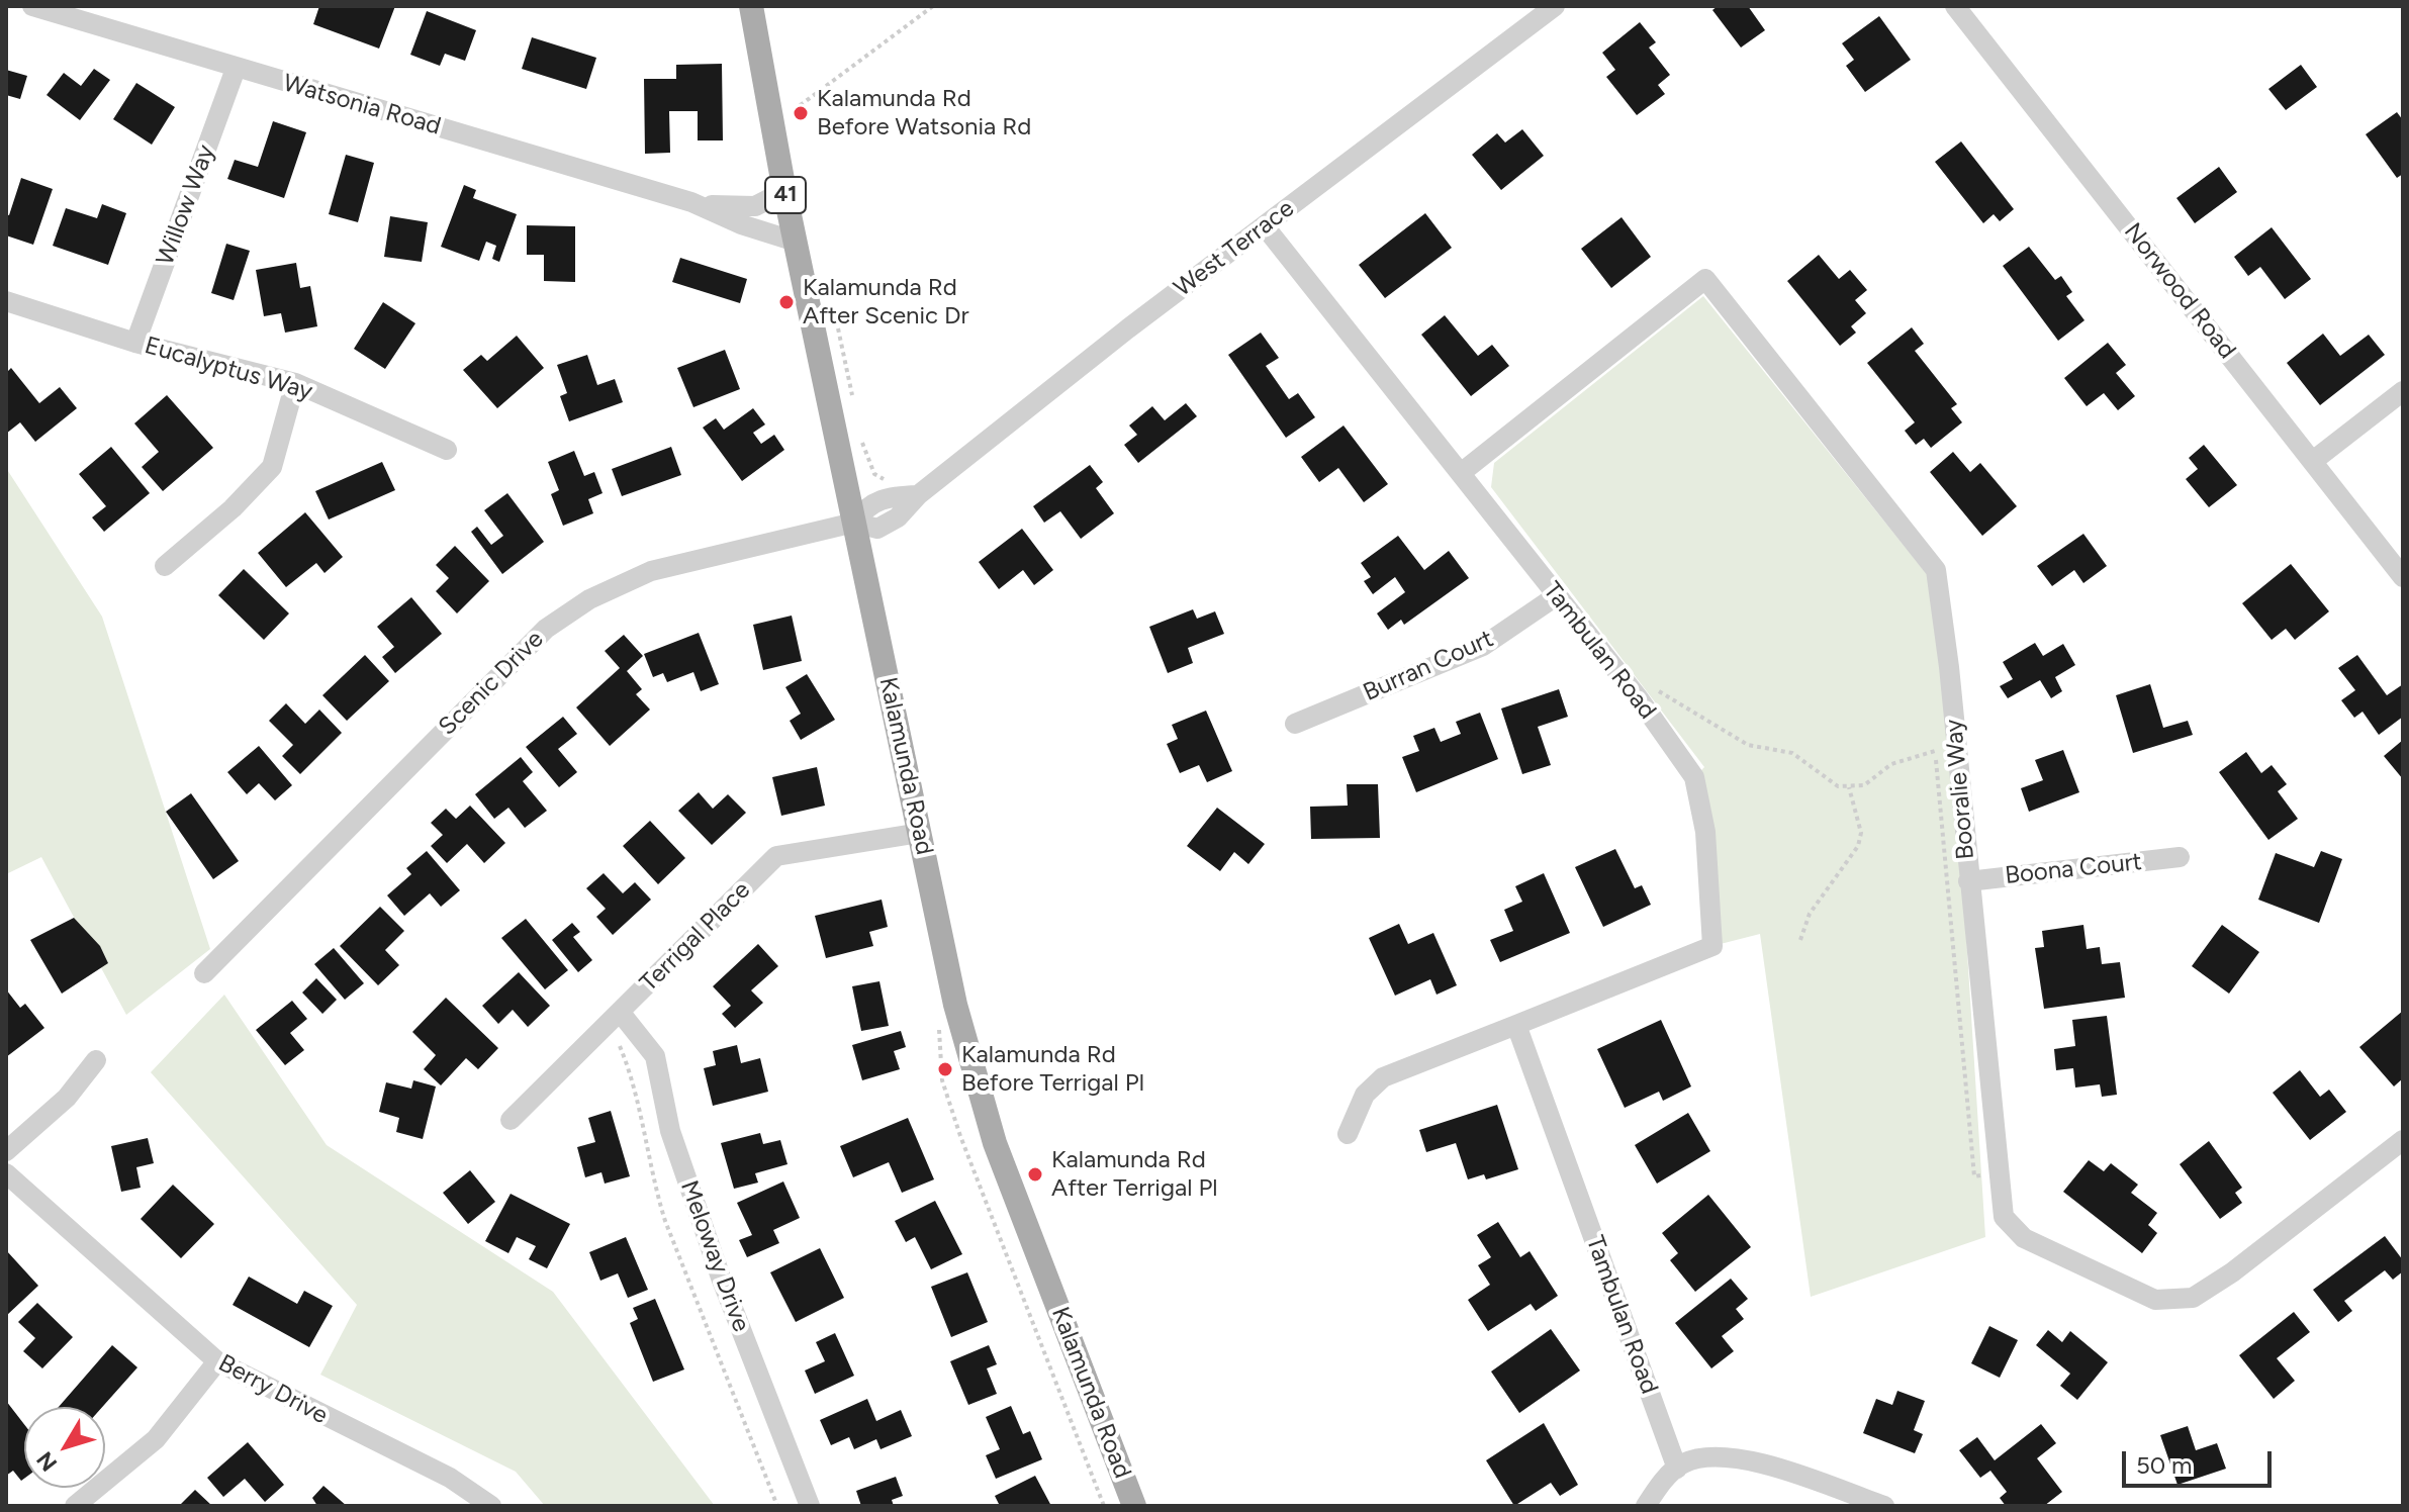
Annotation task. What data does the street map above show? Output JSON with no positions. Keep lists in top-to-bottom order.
{
  "streets": {
    "main road": ["41", "Kalamunda Road"],
    "street": [
      "Watsonia Road",
      "Willow Way",
      "West Terrace",
      "Norwood Road",
      "Eucalyptus Way",
      "Tambulan Road",
      "Burran Court",
      "Scenic Drive",
      "Booralie Way",
      "Boona Court",
      "Terrigal Place",
      "Meloway Drive",
      "Berry Drive"
    ]
  },
  "crossings": [
    ["Watsonia Road", "Willow Way"],
    ["Watsonia Road", "Kalamunda Road"],
    ["Willow Way", "Eucalyptus Way"],
    ["West Terrace", "Tambulan Road"],
    ["West Terrace", "Scenic Drive"],
    ["West Terrace", "Kalamunda Road"],
    ["Tambulan Road", "Burran Court"],
    ["Tambulan Road", "Booralie Way"],
    ["Scenic Drive", "Kalamunda Road"],
    ["Kalamunda Road", "Terrigal Place"],
    ["Booralie Way", "Boona Court"],
    ["Terrigal Place", "Meloway Drive"]
  ],
  "places": [
    "Kalamunda Rd Before Watsonia Rd",
    "Kalamunda Rd After Scenic Dr",
    "Kalamunda Rd Before Terrigal Pl",
    "Kalamunda Rd After Terrigal Pl"
  ],
  "scale_bar": "50 m",
  "north": "bottom left"
}
